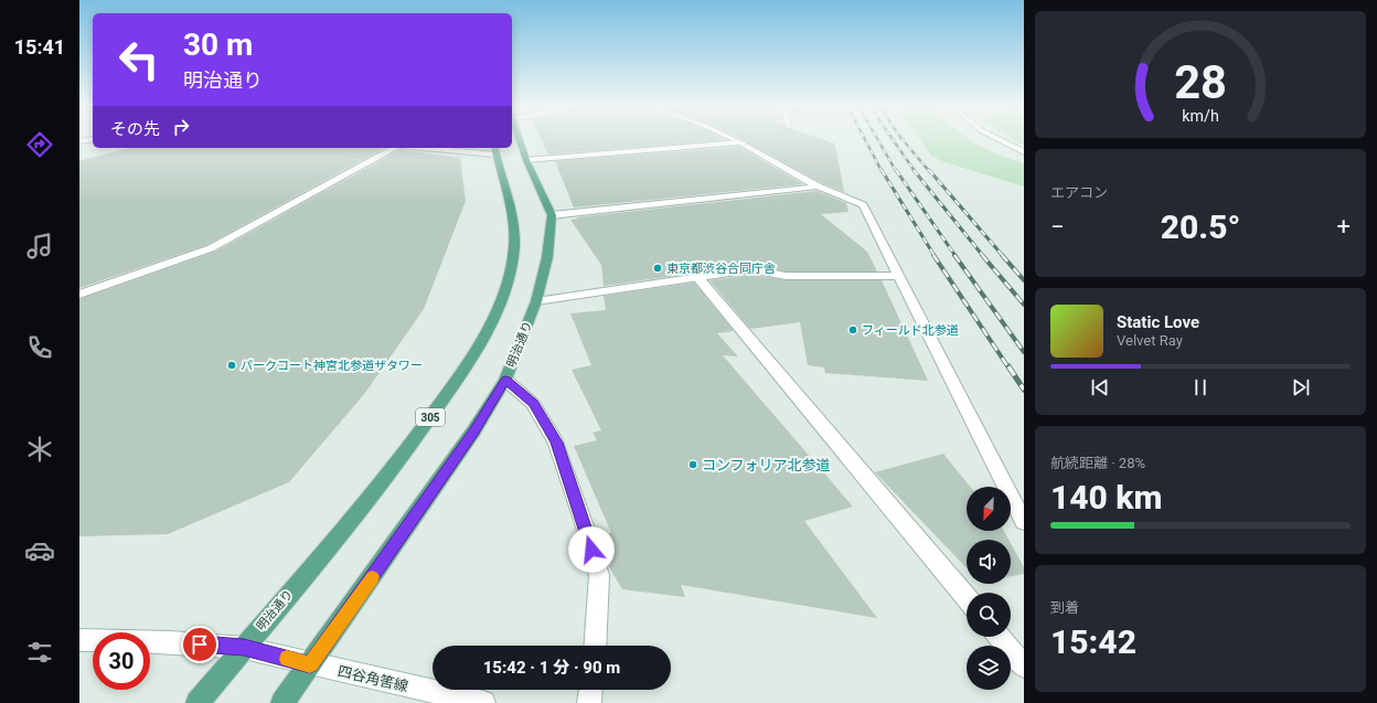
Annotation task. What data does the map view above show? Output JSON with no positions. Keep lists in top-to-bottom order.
{
  "streets": {
    "main road": ["明治通り", "305"],
    "street": ["四谷角筈線"]
  },
  "crossings": [
    ["明治通り", "四谷角筈線"]
  ],
  "places": [
    "東京都渋谷合同庁舎",
    "フィールド北参道",
    "パークコート神宮北参道ザタワー",
    "コンフォリア北参道"
  ],
  "north": "bottom left",
  "page": {
    "tabs": "15:41",
    "turn": ["30 m", "明治通り"],
    "then": "その先",
    "tile": [
      "エアコン",
      ["航続距離 · 28%", "140 km"],
      ["到着", "15:42"]
    ],
    "heat": ["−", "20.5°", "+"],
    "song": ["Static Love", "Velvet Ray"],
    "limit": "30",
    "trip": "15:42 · 1 分 · 90 m",
    "gauge": ["28", "km/h"]
  }
}
